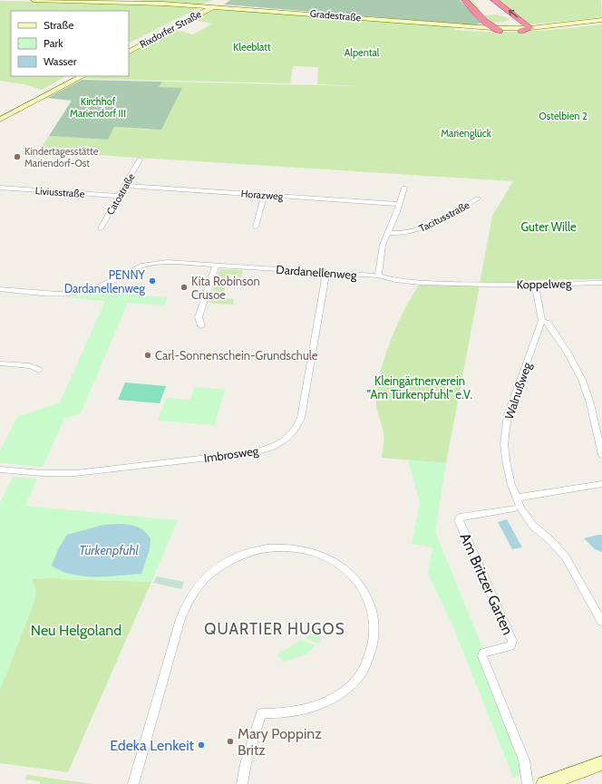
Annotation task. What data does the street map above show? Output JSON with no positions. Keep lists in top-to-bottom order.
{
  "streets": {
    "street": [
      "Gradestraße",
      "Rixdorfer Straße",
      "Liviusstraße",
      "Catostraße",
      "Horazweg",
      "Tacitusstraße",
      "Dardanellenweg",
      "Koppelweg",
      "Walnußweg",
      "Imbrosweg",
      "Am Britzer Garten"
    ]
  },
  "crossings": [
    ["Gradestraße", "Rixdorfer Straße"],
    ["Liviusstraße", "Catostraße"],
    ["Catostraße", "Horazweg"],
    ["Dardanellenweg", "Koppelweg"],
    ["Dardanellenweg", "Imbrosweg"]
  ],
  "districts": ["QUARTIER HUGOS"],
  "water": ["Türkenpfuhl"],
  "parks": [
    "Kleeblatt",
    "Alpental",
    "Kirchhof Mariendorf III",
    "Ostelbien 2",
    "Marienglück",
    "Guter Wille",
    "Kleingärtnerverein \"Am Türkenpfuhl\" e.V.",
    "Neu Helgoland"
  ],
  "places": [
    "Kindertagesstätte Mariendorf-Ost",
    "PENNY Dardanellenweg",
    "Kita Robinson Crusoe",
    "Carl-Sonnenschein-Grundschule",
    "Mary Poppinz Britz",
    "Edeka Lenkeit"
  ],
  "legend": ["Straße", "Park", "Wasser"]
}
